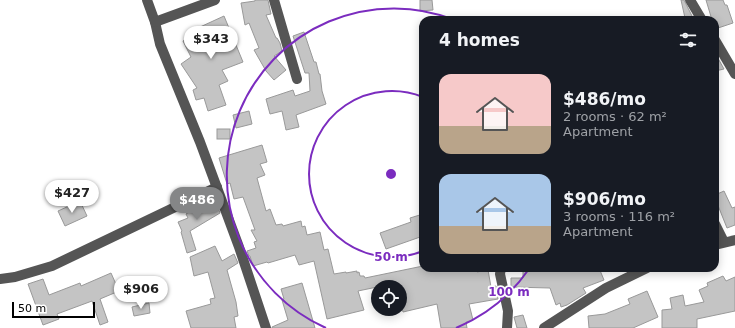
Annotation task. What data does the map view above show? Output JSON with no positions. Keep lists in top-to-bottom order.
{
  "scale_bar": "50 m",
  "page": {
    "heading": "4 homes",
    "price": [
      "$343",
      "$427",
      "$486",
      "$906"
    ],
    "list": [
      {
        "name": "$486/mo",
        "note": "2 rooms · 62 m² · Apartment"
      },
      {
        "name": "$906/mo",
        "note": "3 rooms · 116 m² · Apartment"
      }
    ],
    "scale": "50 m"
  },
  "rings": ["50 m", "100 m"]
}
